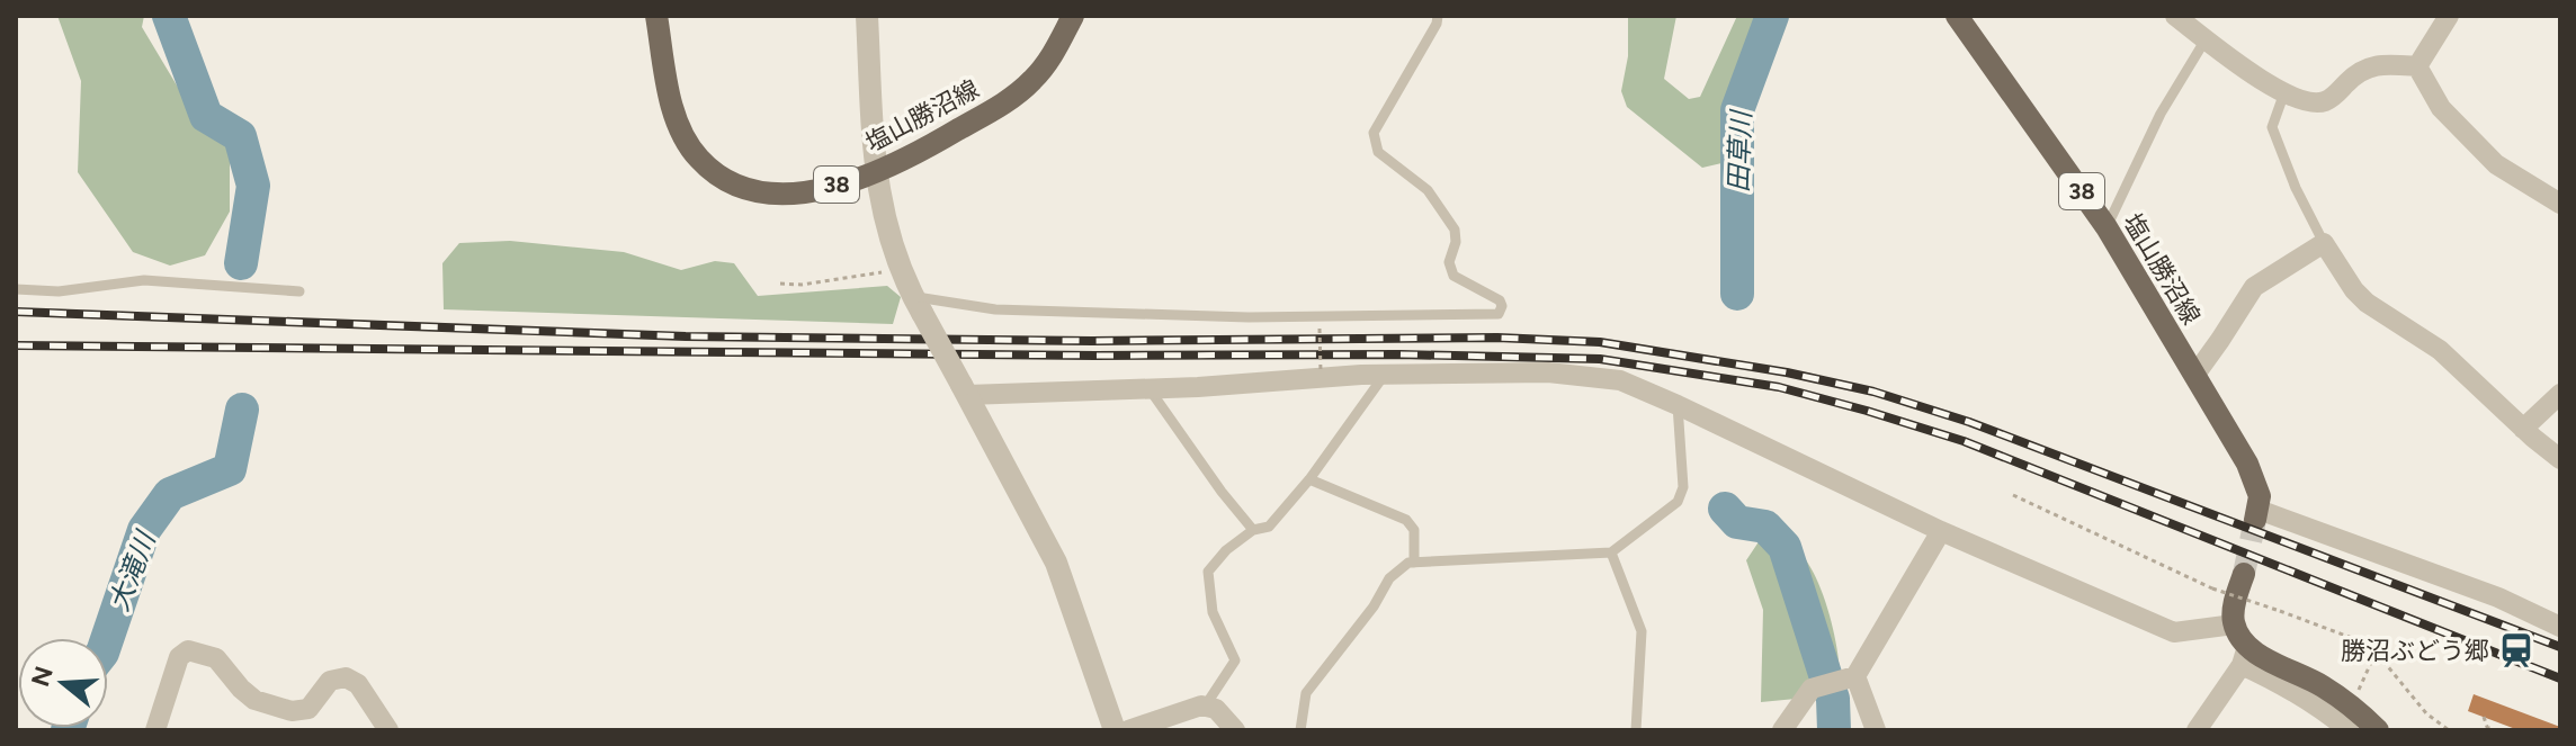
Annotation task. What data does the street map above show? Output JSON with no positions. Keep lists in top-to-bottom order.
{
  "streets": {
    "main road": ["塩山勝沼線", "38"]
  },
  "water": ["田草川", "大滝川"],
  "places": {
    "station": ["勝沼ぶどう郷"]
  },
  "north": "left"
}
